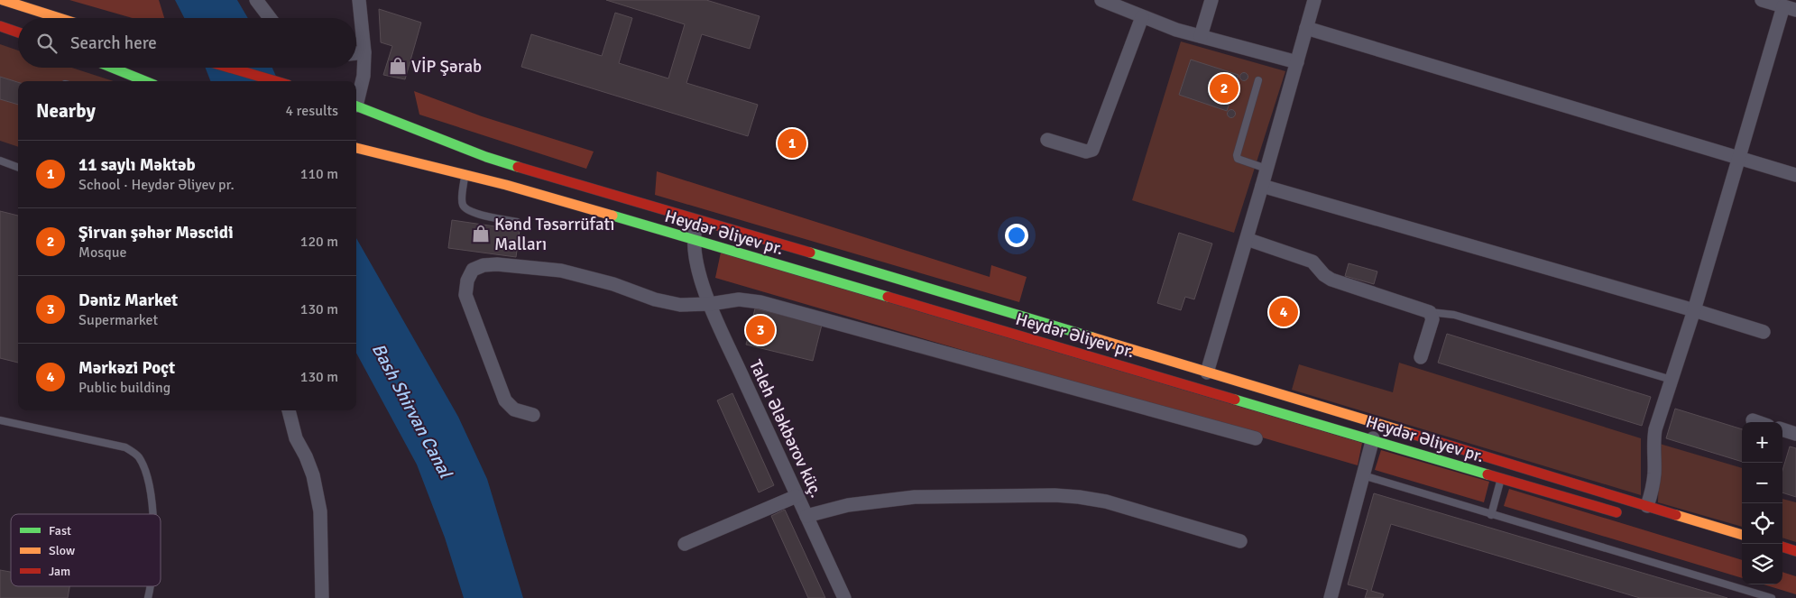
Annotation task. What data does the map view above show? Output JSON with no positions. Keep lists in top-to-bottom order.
{
  "streets": {
    "main road": ["Heydər Əliyev pr."],
    "street": ["Taleh Ələkbərov küç."]
  },
  "crossings": [
    ["Heydər Əliyev pr.", "Taleh Ələkbərov küç."]
  ],
  "water": ["Bash Shirvan Canal"],
  "places": {
    "shop": ["VİP Şərab", "Kənd Təsərrüfatı Malları"]
  },
  "legend": ["Fast", "Slow", "Jam"],
  "page": {
    "search": "Search here",
    "pins": [
      "2",
      "1",
      "4",
      "3"
    ],
    "heading": ["Nearby", "4 results"],
    "list": [
      {
        "mark": "1",
        "name": "11 saylı Məktəb",
        "note": "School · Heydər Əliyev pr.",
        "value": "110 m"
      },
      {
        "mark": "2",
        "name": "Şirvan şəhər Məscidi",
        "note": "Mosque",
        "value": "120 m"
      },
      {
        "mark": "3",
        "name": "Dəniz Market",
        "note": "Supermarket",
        "value": "130 m"
      },
      {
        "mark": "4",
        "name": "Mərkəzi Poçt",
        "note": "Public building",
        "value": "130 m"
      }
    ],
    "map_buttons": ["+", "−"]
  }
}
